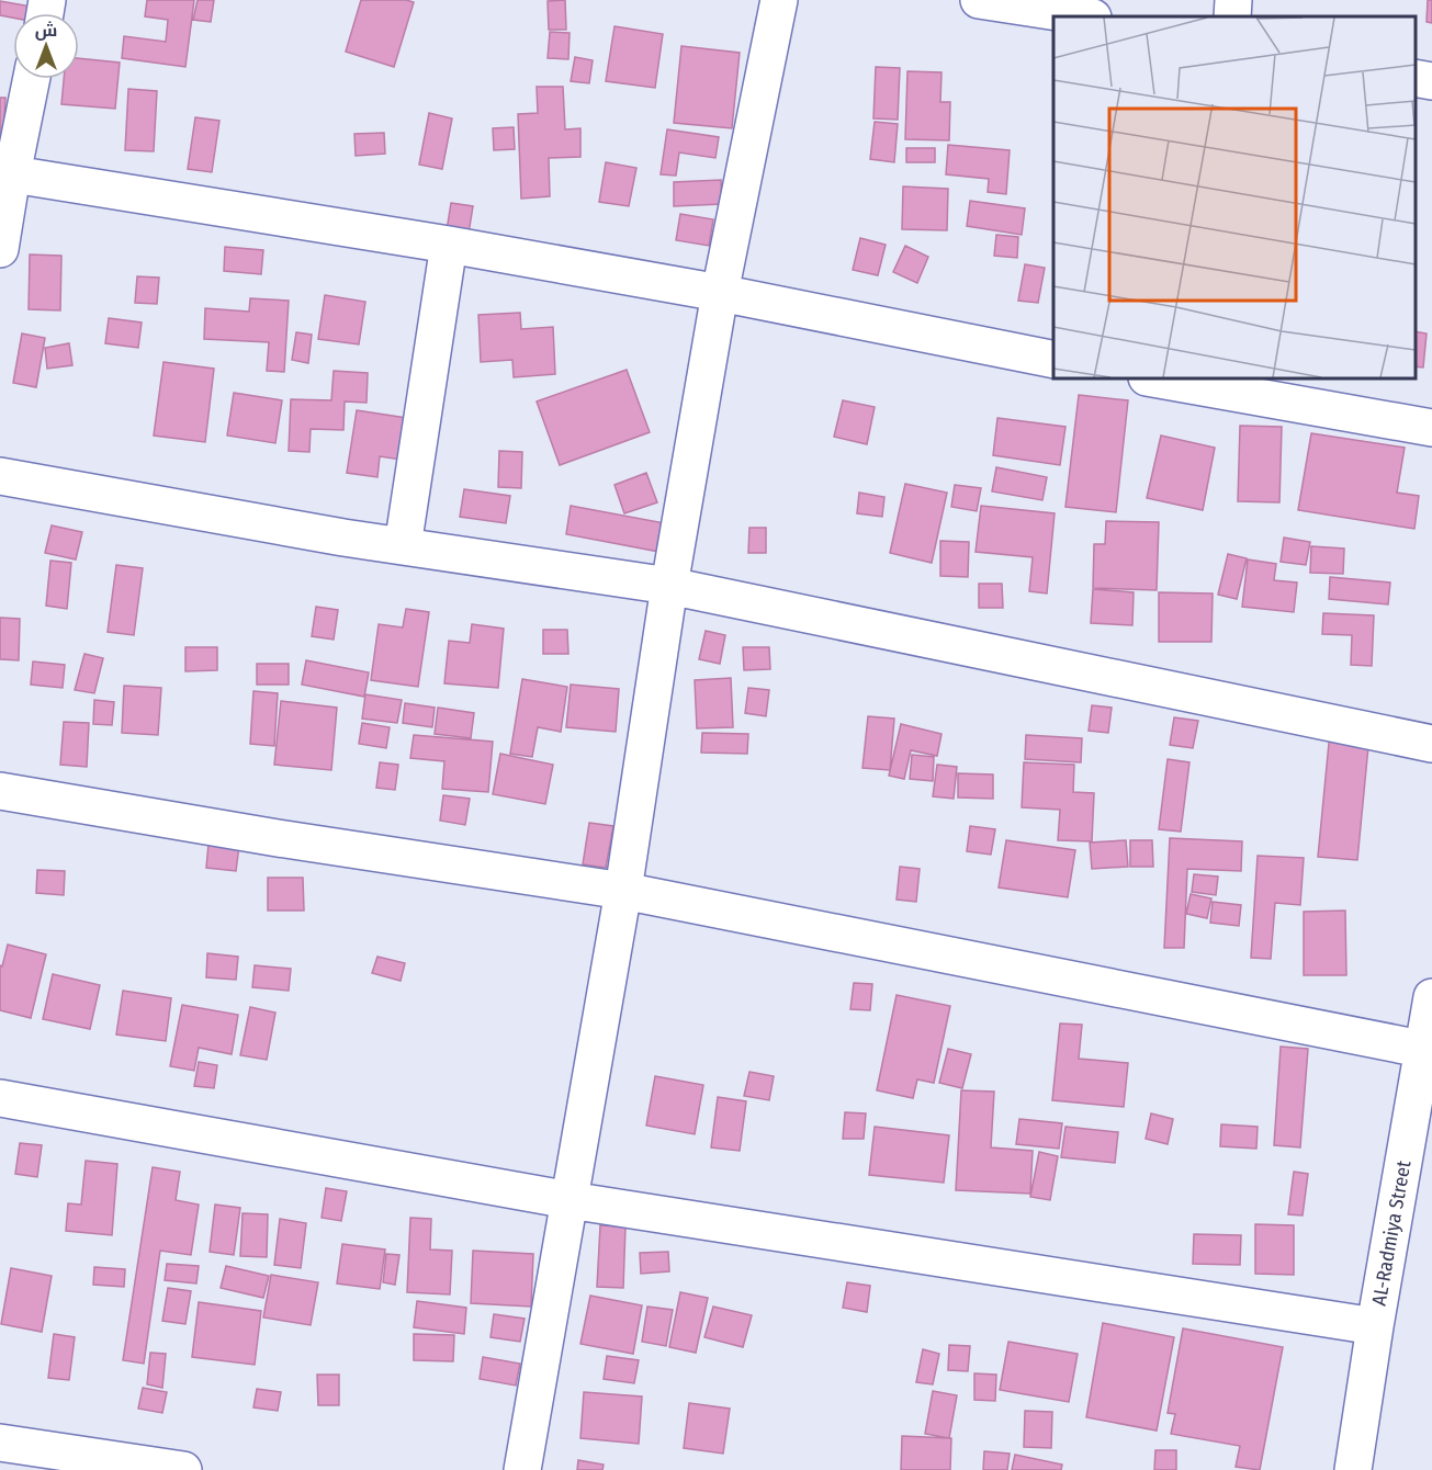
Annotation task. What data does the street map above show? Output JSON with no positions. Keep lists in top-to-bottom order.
{
  "streets": {
    "street": ["AL-Radmiya Street"]
  },
  "north": "top"
}
